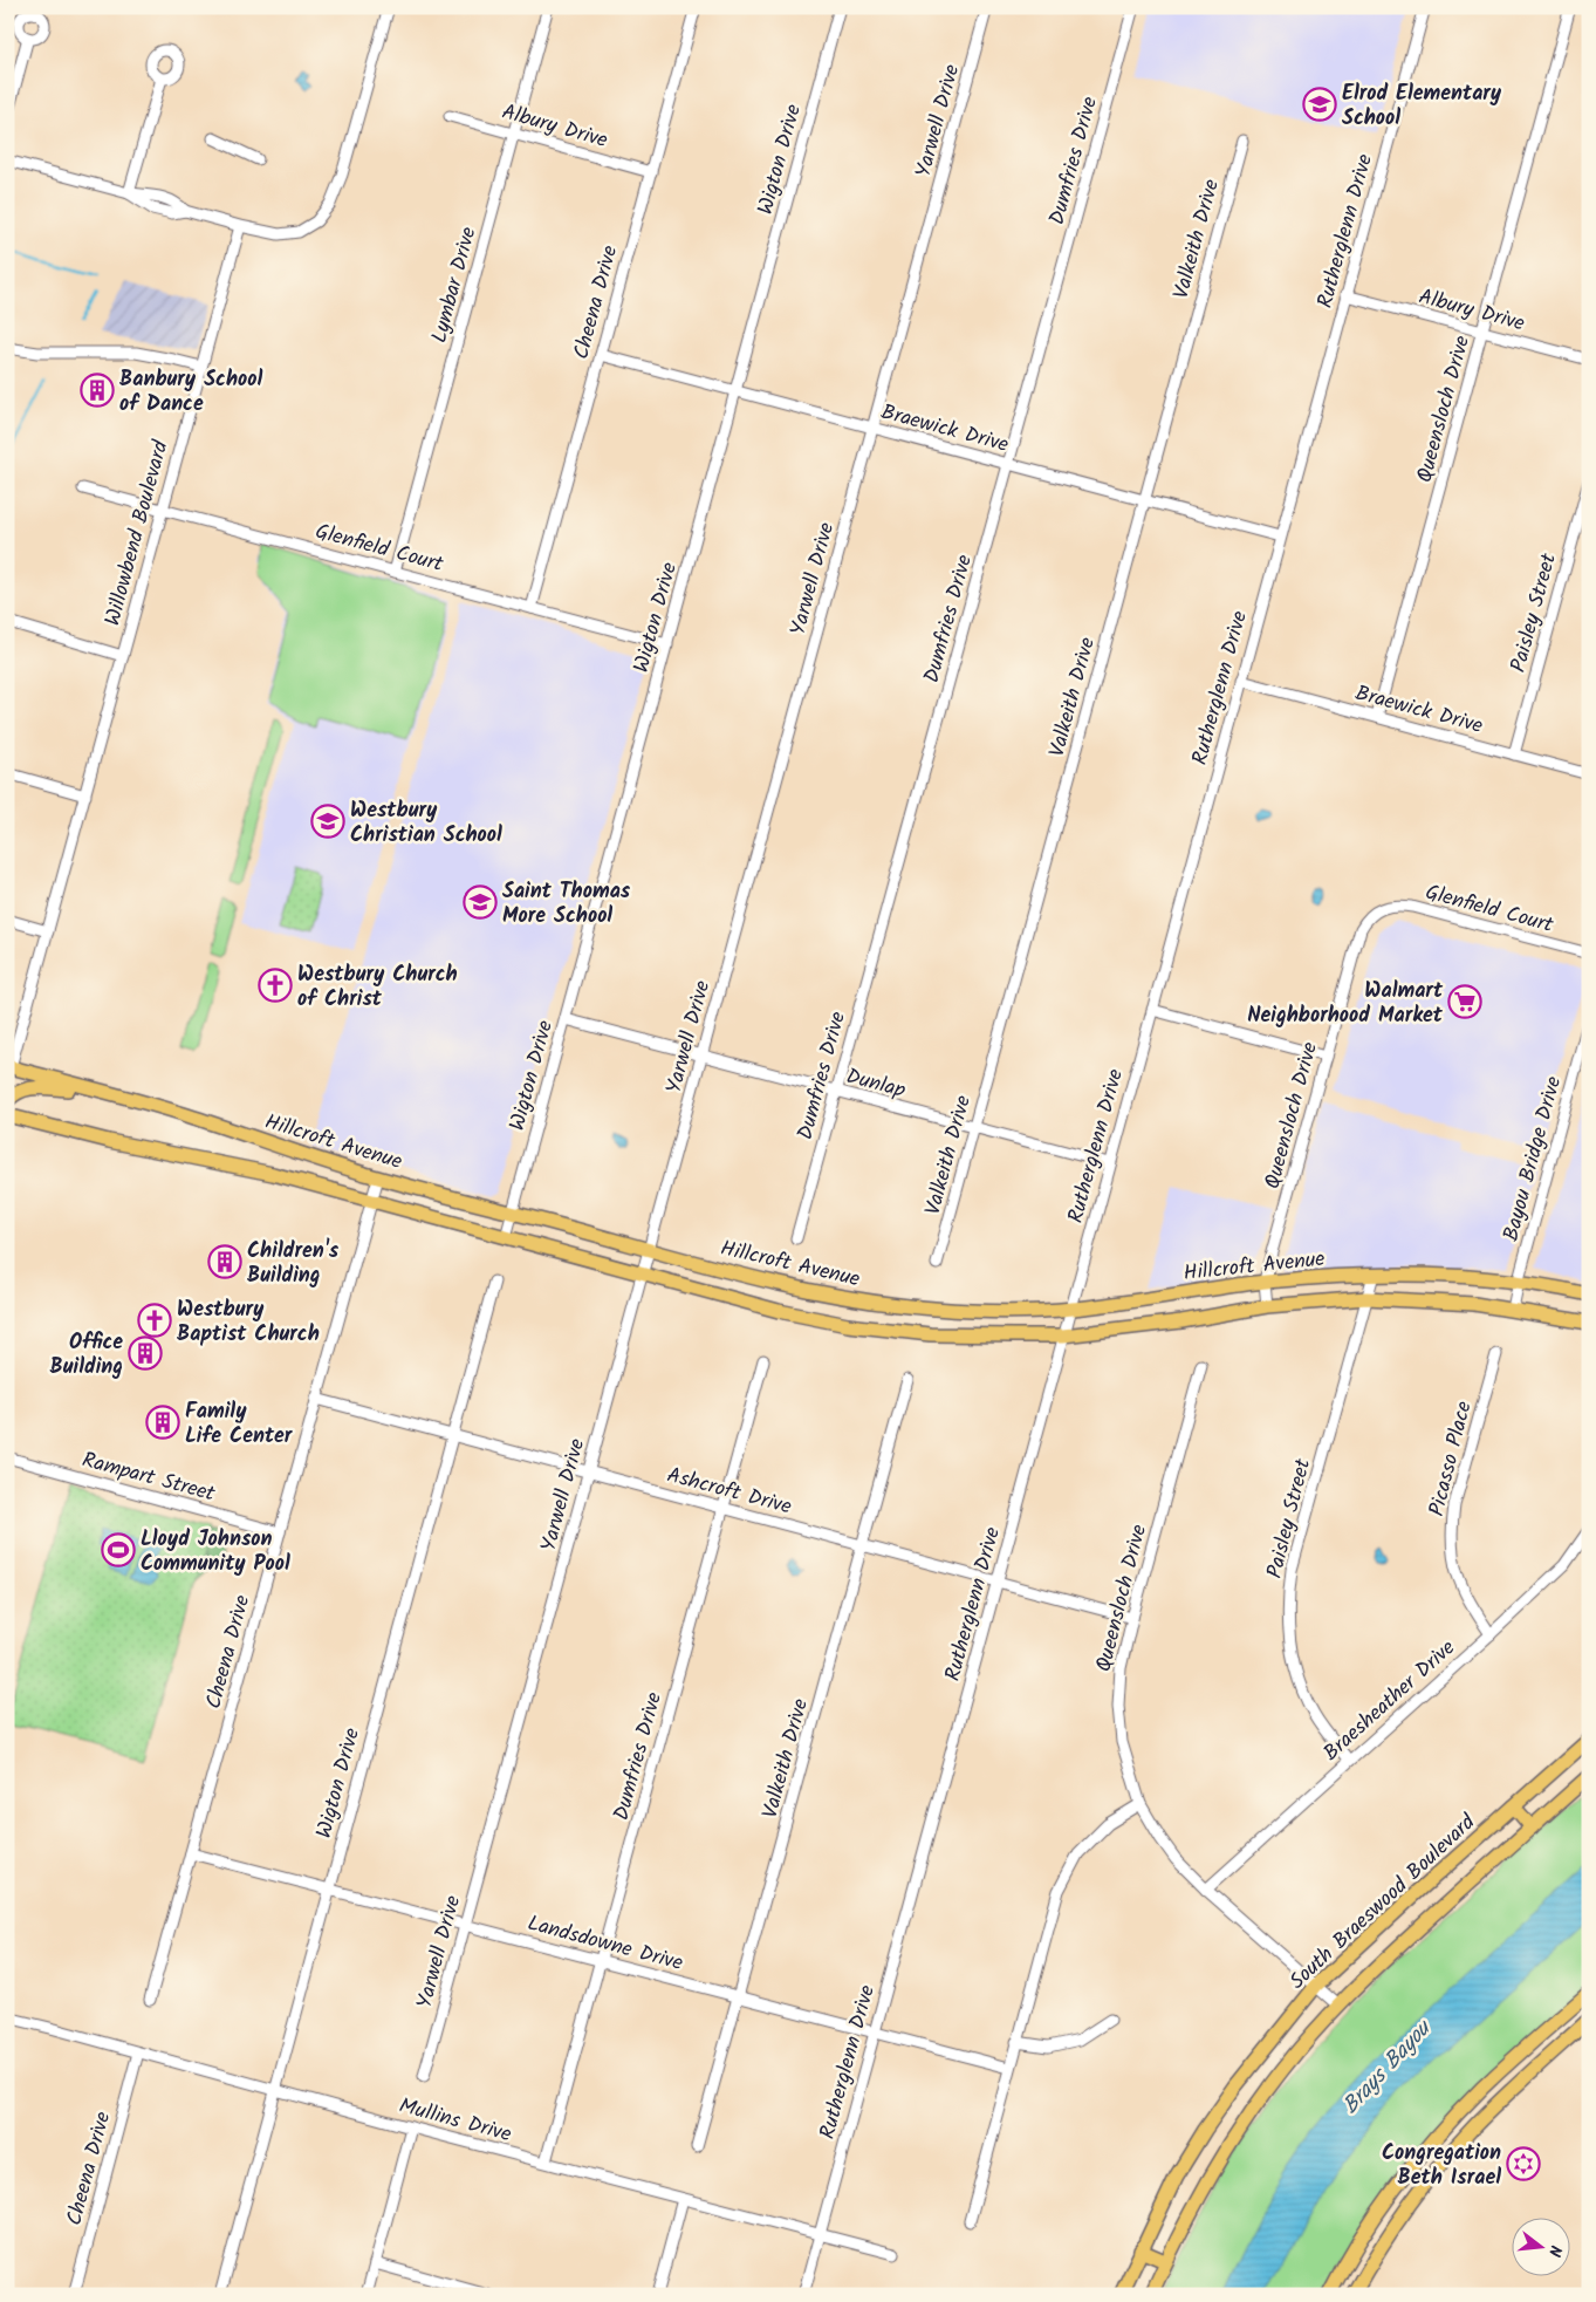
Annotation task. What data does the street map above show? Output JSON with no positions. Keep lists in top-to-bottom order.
{
  "streets": {
    "main road": ["Hillcroft Avenue", "South Braeswood Boulevard"],
    "street": [
      "Yarwell Drive",
      "Albury Drive",
      "Wigton Drive",
      "Dumfries Drive",
      "Rutherglenn Drive",
      "Valkeith Drive",
      "Lymbar Drive",
      "Cheena Drive",
      "Queensloch Drive",
      "Braewick Drive",
      "Willowbend Boulevard",
      "Glenfield Court",
      "Paisley Street",
      "Dunlap",
      "Bayou Bridge Drive",
      "Picasso Place",
      "Rampart Street",
      "Ashcroft Drive",
      "Braesheather Drive",
      "Landsdowne Drive",
      "Mullins Drive"
    ]
  },
  "crossings": [
    ["Yarwell Drive", "Braewick Drive"],
    ["Yarwell Drive", "Dunlap"],
    ["Yarwell Drive", "Hillcroft Avenue"],
    ["Yarwell Drive", "Ashcroft Drive"],
    ["Yarwell Drive", "Landsdowne Drive"],
    ["Albury Drive", "Rutherglenn Drive"],
    ["Albury Drive", "Lymbar Drive"],
    ["Albury Drive", "Cheena Drive"],
    ["Albury Drive", "Queensloch Drive"],
    ["Wigton Drive", "Braewick Drive"],
    ["Wigton Drive", "Glenfield Court"],
    ["Wigton Drive", "Dunlap"],
    ["Wigton Drive", "Hillcroft Avenue"],
    ["Wigton Drive", "Ashcroft Drive"],
    ["Wigton Drive", "Landsdowne Drive"],
    ["Wigton Drive", "Mullins Drive"],
    ["Dumfries Drive", "Braewick Drive"],
    ["Dumfries Drive", "Dunlap"],
    ["Dumfries Drive", "Ashcroft Drive"],
    ["Dumfries Drive", "Landsdowne Drive"],
    ["Dumfries Drive", "Mullins Drive"],
    ["Rutherglenn Drive", "Braewick Drive"],
    ["Rutherglenn Drive", "Dunlap"],
    ["Rutherglenn Drive", "Hillcroft Avenue"],
    ["Rutherglenn Drive", "Ashcroft Drive"],
    ["Rutherglenn Drive", "Landsdowne Drive"],
    ["Rutherglenn Drive", "Mullins Drive"],
    ["Valkeith Drive", "Braewick Drive"],
    ["Valkeith Drive", "Dunlap"],
    ["Valkeith Drive", "Ashcroft Drive"],
    ["Valkeith Drive", "Landsdowne Drive"],
    ["Lymbar Drive", "Glenfield Court"],
    ["Cheena Drive", "Braewick Drive"],
    ["Cheena Drive", "Glenfield Court"],
    ["Cheena Drive", "Hillcroft Avenue"],
    ["Cheena Drive", "Rampart Street"],
    ["Cheena Drive", "Ashcroft Drive"],
    ["Cheena Drive", "Landsdowne Drive"],
    ["Cheena Drive", "Mullins Drive"],
    ["Queensloch Drive", "Braewick Drive"],
    ["Queensloch Drive", "Glenfield Court"],
    ["Queensloch Drive", "Hillcroft Avenue"],
    ["Queensloch Drive", "Ashcroft Drive"],
    ["Queensloch Drive", "Braesheather Drive"],
    ["Queensloch Drive", "South Braeswood Boulevard"],
    ["Braewick Drive", "Paisley Street"],
    ["Willowbend Boulevard", "Glenfield Court"],
    ["Willowbend Boulevard", "Hillcroft Avenue"],
    ["Paisley Street", "Hillcroft Avenue"],
    ["Paisley Street", "Braesheather Drive"],
    ["Hillcroft Avenue", "Bayou Bridge Drive"],
    ["Picasso Place", "Braesheather Drive"]
  ],
  "water": ["Brays Bayou"],
  "places": {
    "school or university": ["Elrod Elementary School", "Westbury Christian School", "Saint Thomas More School"],
    "building": [
      "Banbury School of Dance",
      "Children's Building",
      "Office Building",
      "Family Life Center"
    ],
    "church": ["Westbury Church of Christ", "Westbury Baptist Church"],
    "supermarket": ["Walmart Neighborhood Market"],
    "sports": ["Lloyd Johnson Community Pool"],
    "synagogue": ["Congregation Beth Israel"]
  },
  "north": "right"
}
